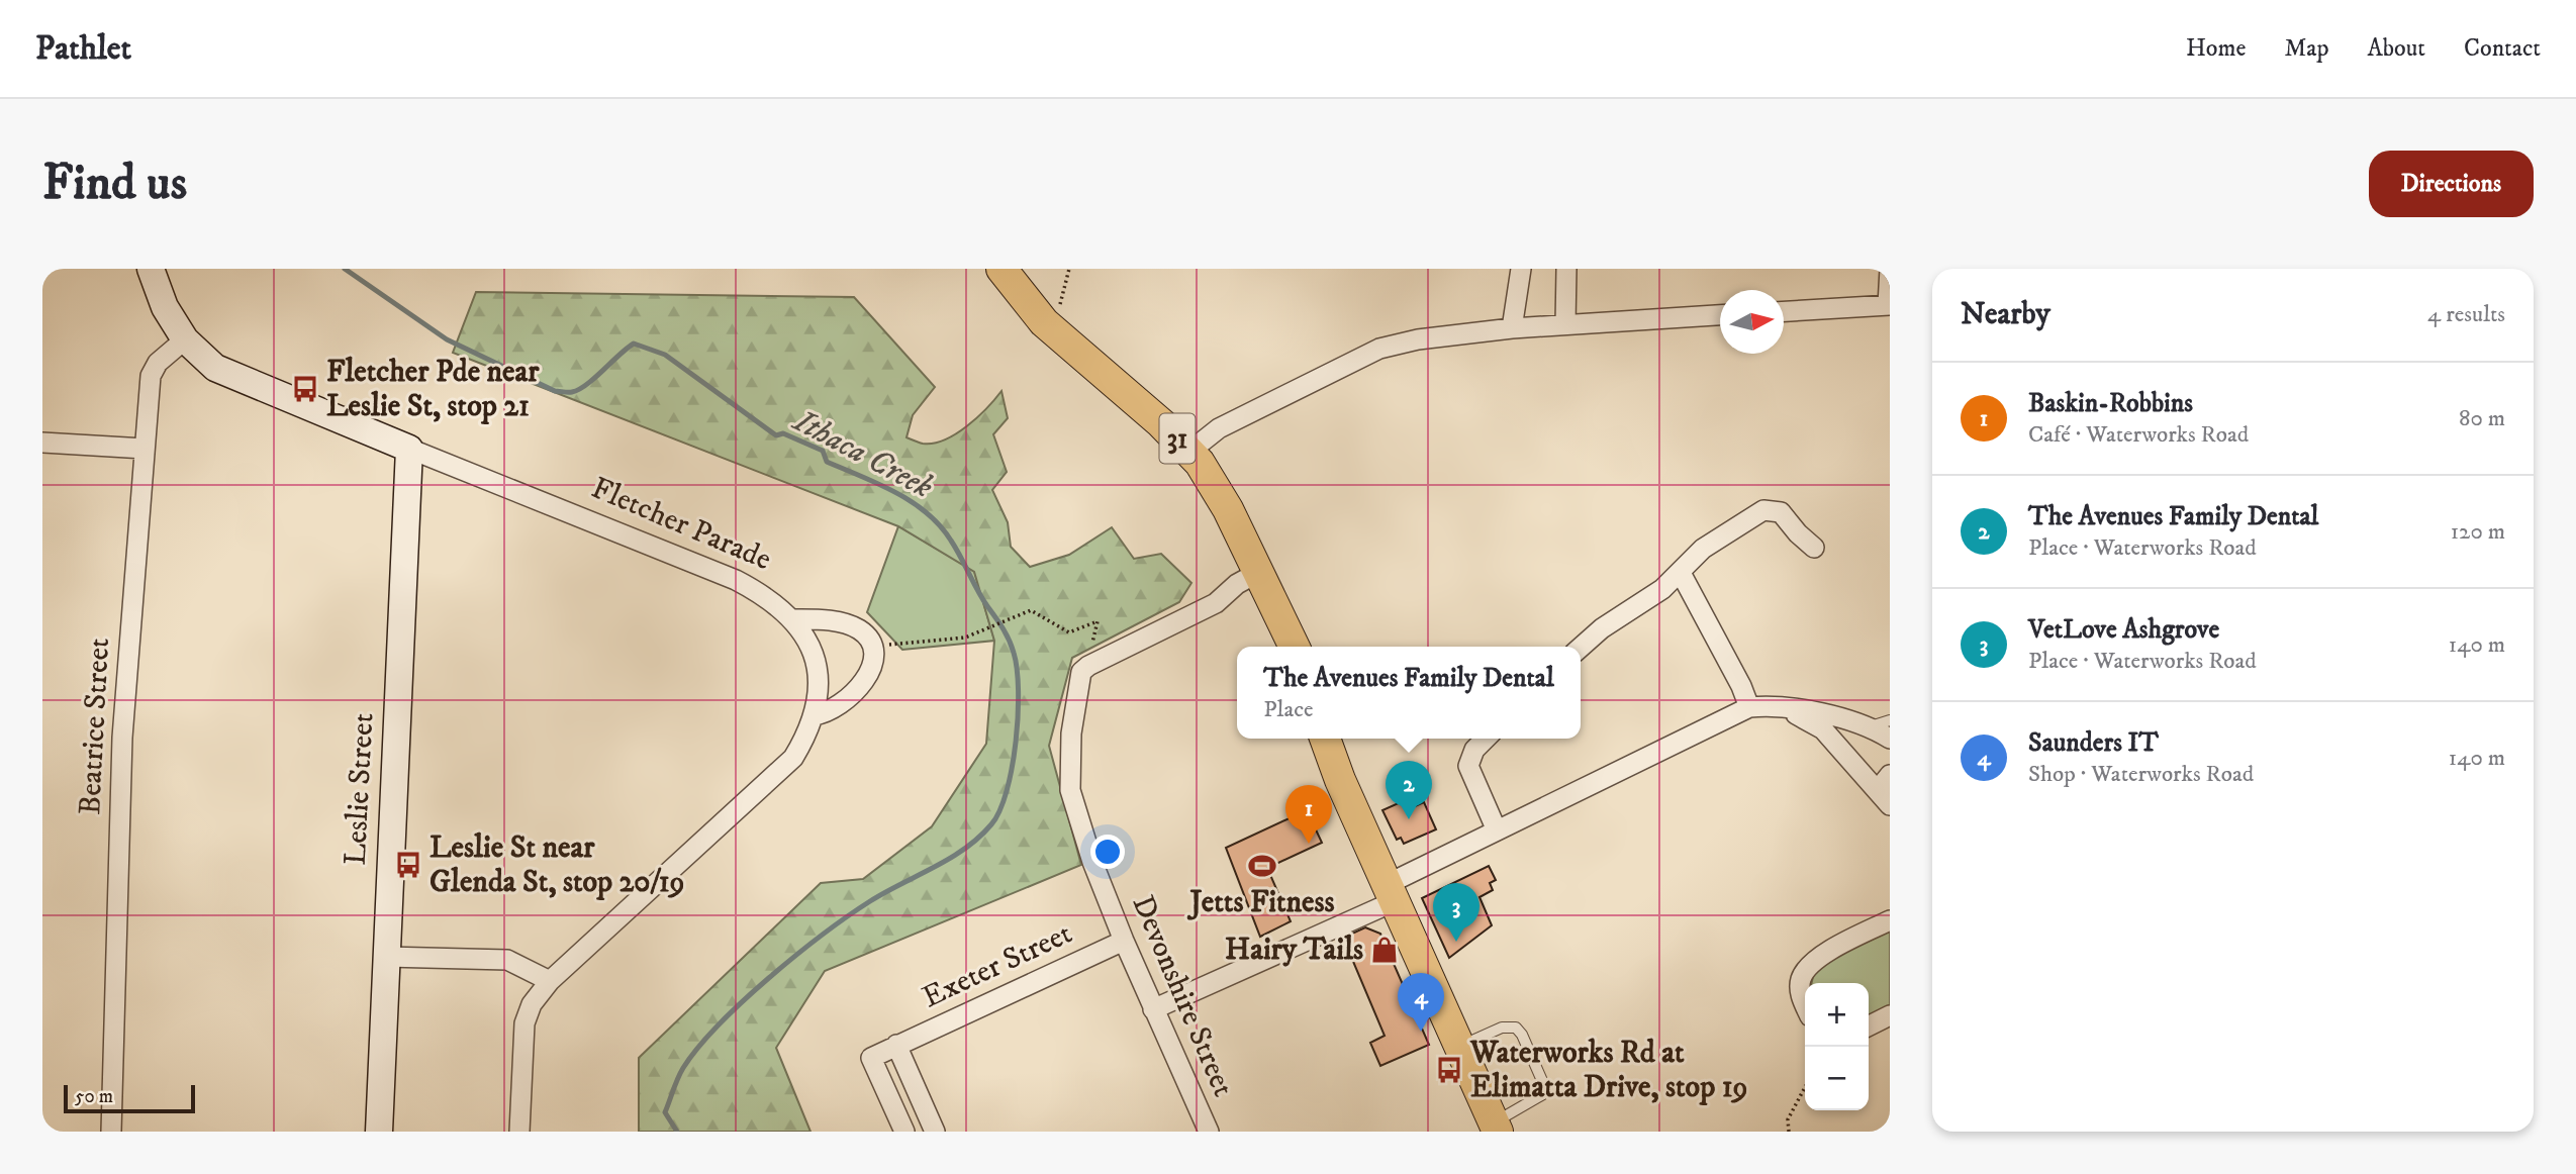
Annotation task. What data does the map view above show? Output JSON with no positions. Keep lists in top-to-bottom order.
{
  "streets": {
    "main road": ["31"],
    "street": [
      "Fletcher Parade",
      "Beatrice Street",
      "Leslie Street",
      "Exeter Street",
      "Devonshire Street"
    ]
  },
  "crossings": [
    ["Fletcher Parade", "Beatrice Street"],
    ["Fletcher Parade", "Leslie Street"],
    ["Exeter Street", "Devonshire Street"]
  ],
  "water": ["Ithaca Creek"],
  "places": {
    "bus stop": ["Fletcher Pde near Leslie St, stop 21", "Leslie St near Glenda St, stop 20/19", "Waterworks Rd at Elimatta Drive, stop 19"],
    "sports": ["Jetts Fitness"],
    "shop": ["Hairy Tails"]
  },
  "scale_bar": "50 m",
  "north": "right",
  "page": {
    "header": "Pathlet",
    "nav": [
      "Home",
      "Map",
      "About",
      "Contact"
    ],
    "buttons": "Directions",
    "title": "Find us",
    "heading": ["Nearby", "4 results"],
    "list": [
      {
        "mark": "1",
        "name": "Baskin-Robbins",
        "note": "Café · Waterworks Road",
        "value": "80 m"
      },
      {
        "mark": "2",
        "name": "The Avenues Family Dental",
        "note": "Place · Waterworks Road",
        "value": "120 m"
      },
      {
        "mark": "3",
        "name": "VetLove Ashgrove",
        "note": "Place · Waterworks Road",
        "value": "140 m"
      },
      {
        "mark": "4",
        "name": "Saunders IT",
        "note": "Shop · Waterworks Road",
        "value": "140 m"
      }
    ],
    "popup": ["The Avenues Family Dental", "Place"],
    "pins": [
      "2",
      "1",
      "3",
      "4"
    ],
    "map_buttons": ["+", "−"],
    "scale": "50 m"
  }
}
